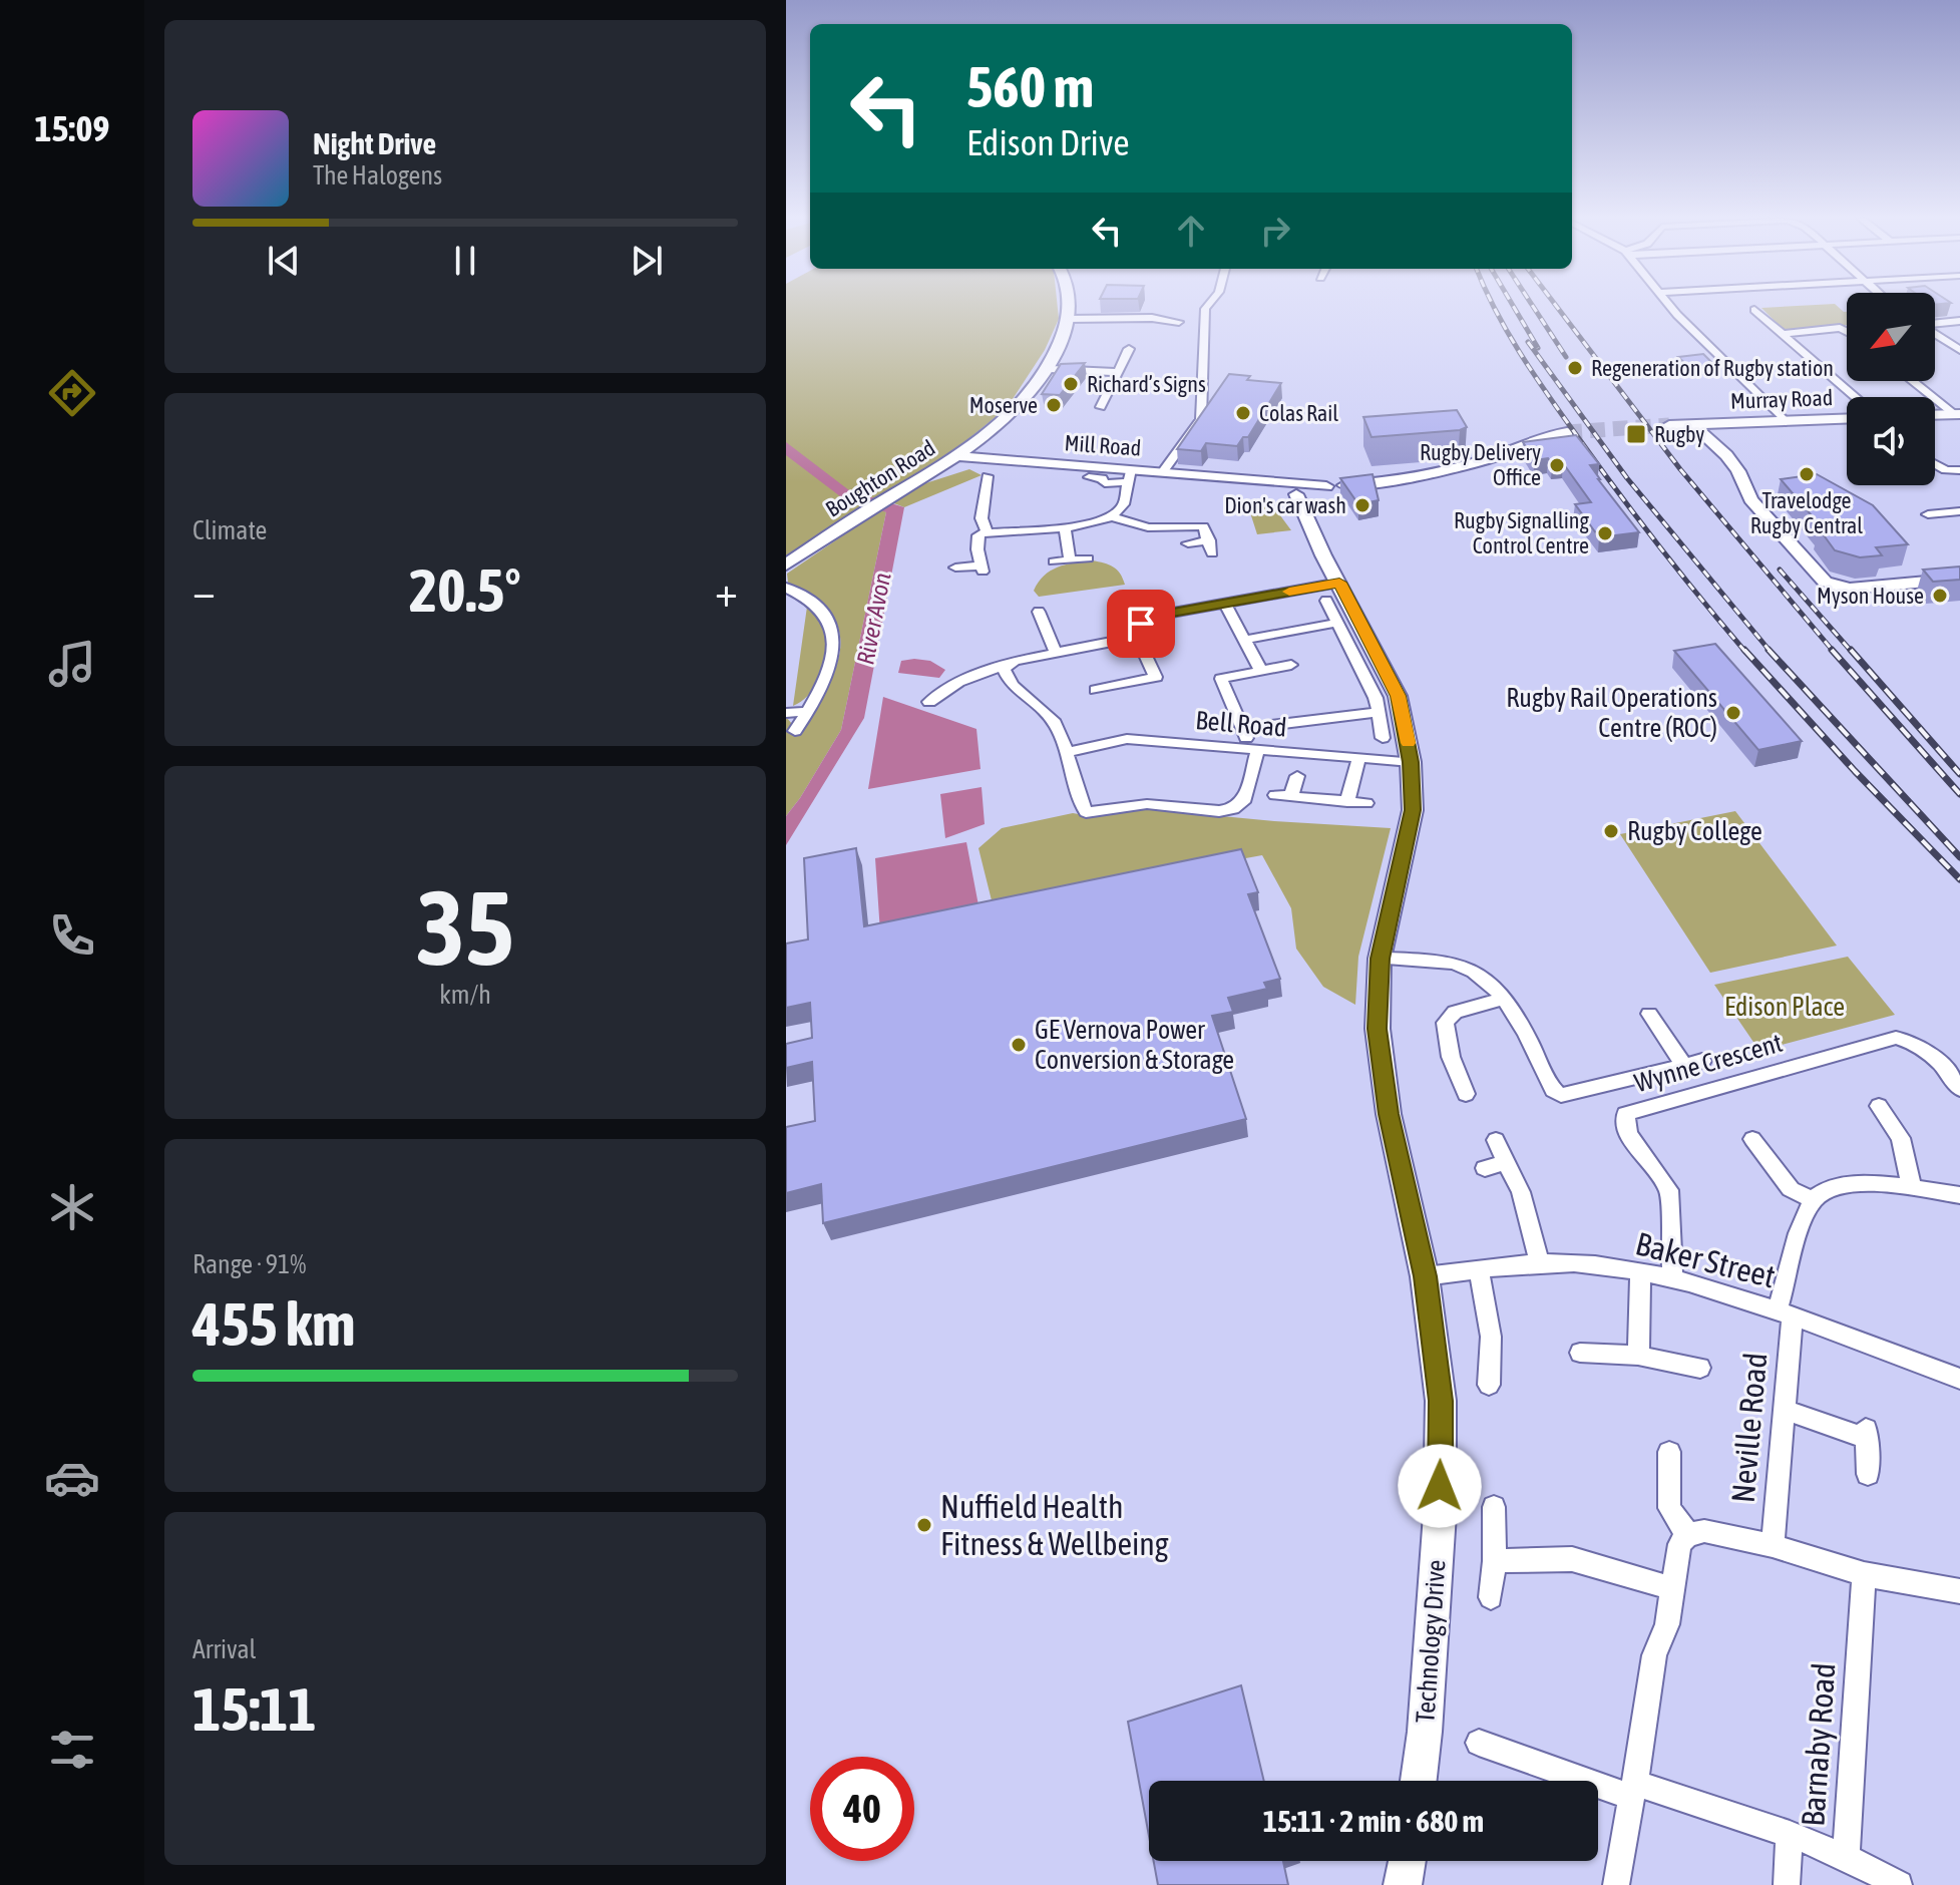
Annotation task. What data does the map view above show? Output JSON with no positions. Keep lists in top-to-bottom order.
{
  "streets": {
    "street": [
      "Murray Road",
      "Mill Road",
      "Boughton Road",
      "Bell Road",
      "Wynne Crescent",
      "Baker Street",
      "Neville Road",
      "Technology Drive",
      "Barnaby Road"
    ]
  },
  "crossings": [
    ["Mill Road", "Boughton Road"],
    ["Mill Road", "Technology Drive"],
    ["Bell Road", "Technology Drive"],
    ["Wynne Crescent", "Baker Street"],
    ["Baker Street", "Neville Road"],
    ["Baker Street", "Technology Drive"]
  ],
  "water": ["River Avon"],
  "parks": ["Edison Place"],
  "places": {
    "other": [
      "Regeneration of Rugby station",
      "Richard’s Signs",
      "Moserve",
      "Colas Rail",
      "Rugby Delivery Office",
      "Travelodge Rugby Central",
      "Dion's car wash",
      "Rugby Signalling Control Centre",
      "Myson House",
      "Rugby Rail Operations Centre (ROC)",
      "Rugby College",
      "GE Vernova Power Conversion & Storage",
      "Nuffield Health Fitness & Wellbeing"
    ],
    "transit": ["Rugby"]
  },
  "north": "bottom left",
  "page": {
    "tabs": "15:09",
    "turn": ["560 m", "Edison Drive"],
    "song": ["Night Drive", "The Halogens"],
    "tile": [
      "Climate",
      ["35", "km/h"],
      ["Range · 91%", "455 km"],
      ["Arrival", "15:11"]
    ],
    "heat": ["−", "20.5°", "+"],
    "limit": "40",
    "trip": "15:11 · 2 min · 680 m"
  }
}
